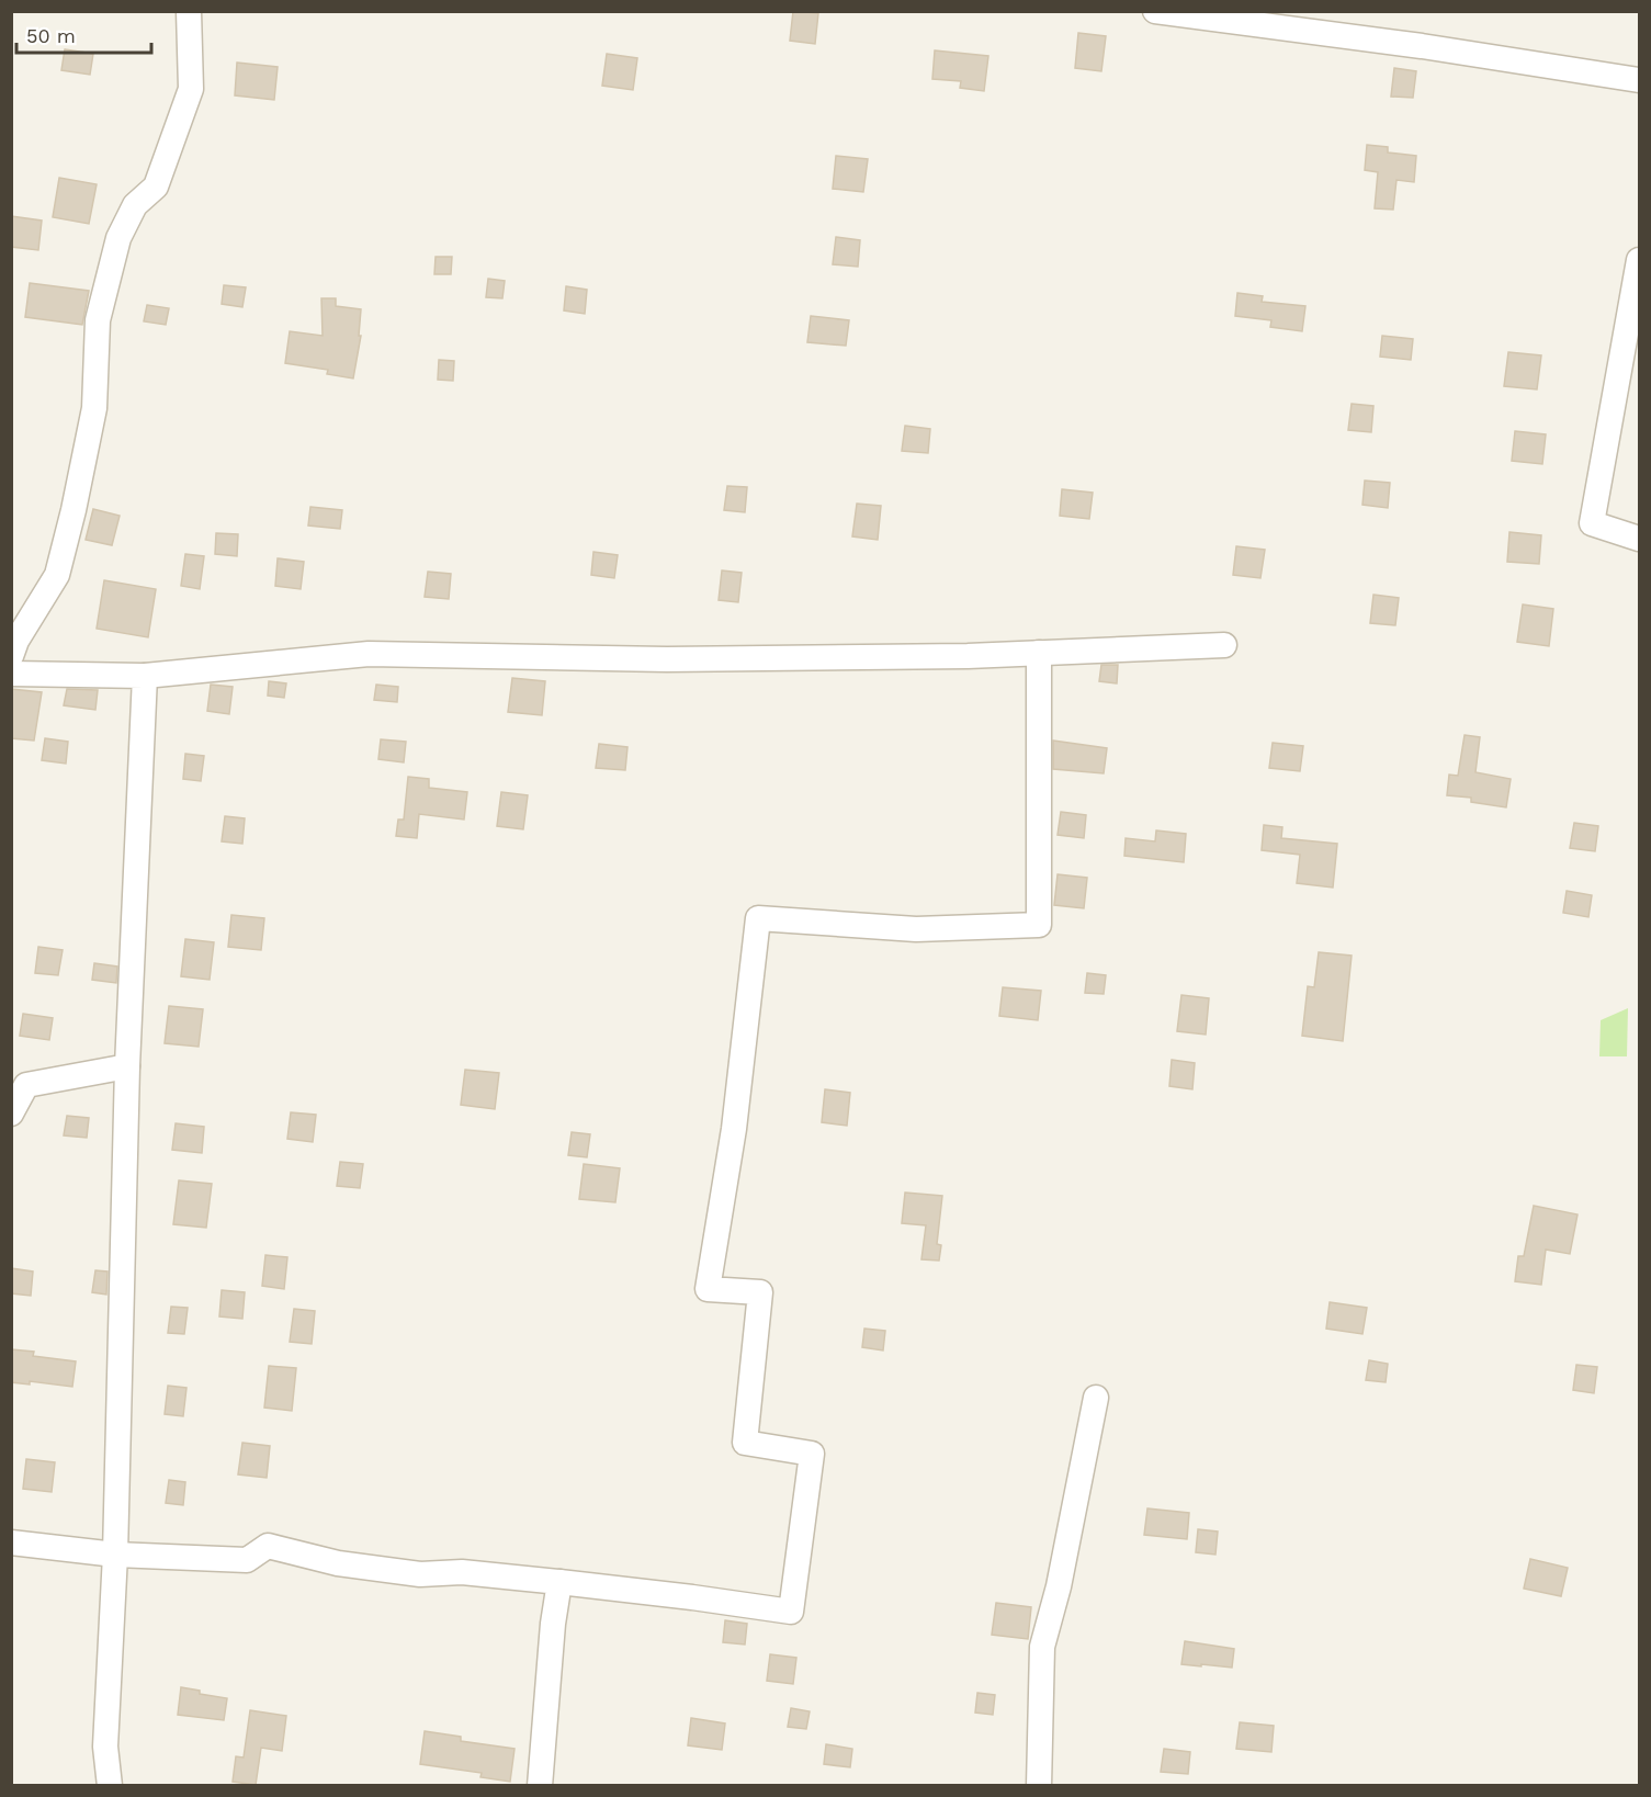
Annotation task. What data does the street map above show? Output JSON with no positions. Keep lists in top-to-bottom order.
{
  "scale_bar": "50 m"
}
